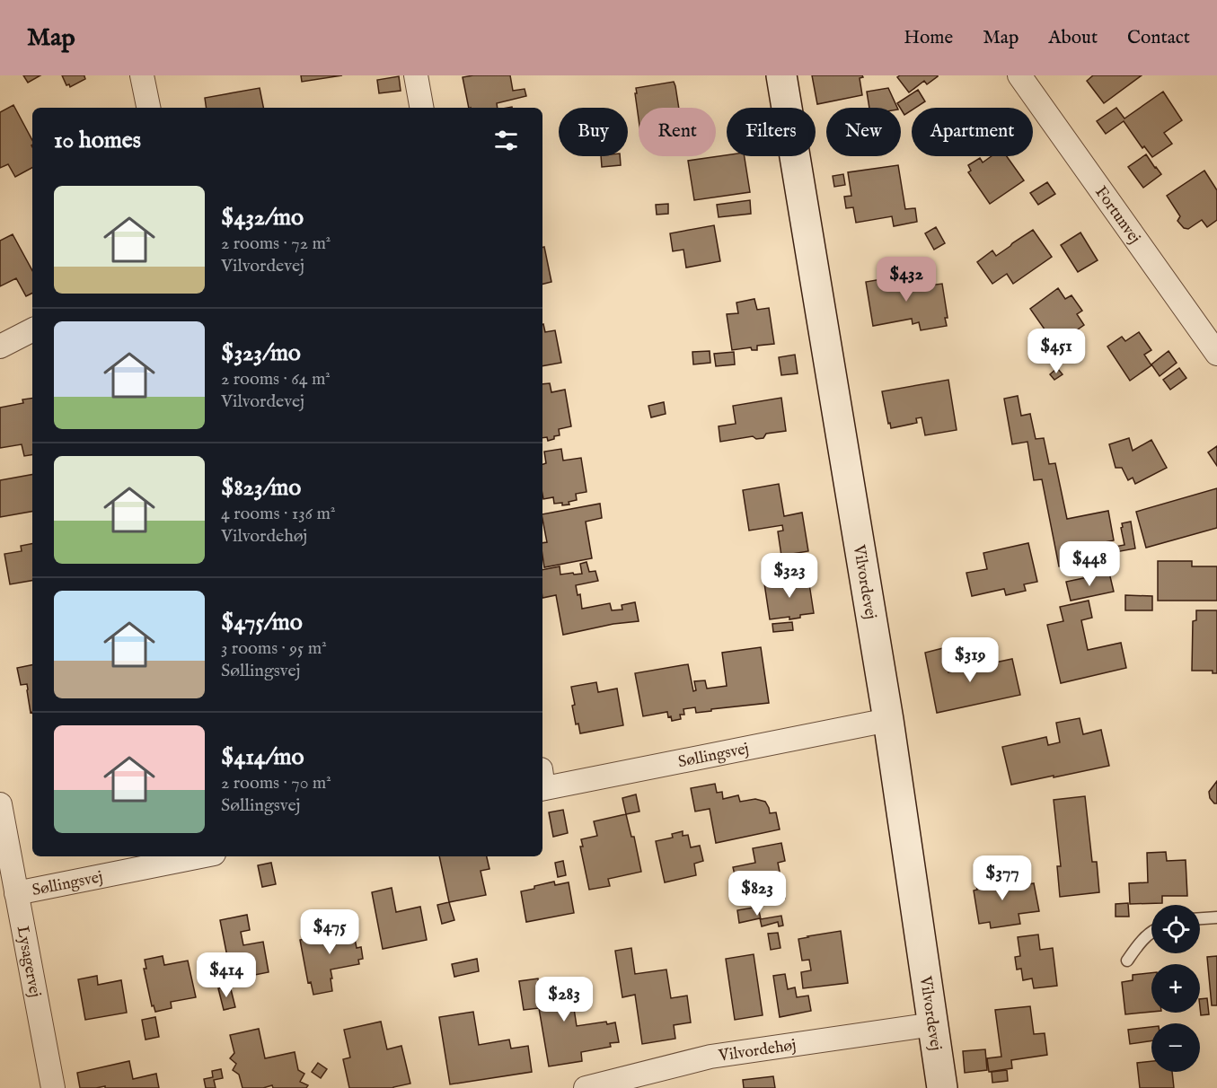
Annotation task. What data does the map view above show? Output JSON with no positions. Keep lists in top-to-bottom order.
{
  "streets": {
    "street": [
      "Fortunvej",
      "Vilvordevej",
      "Søllingsvej",
      "Lysagervej",
      "Vilvordehøj"
    ]
  },
  "crossings": [
    ["Vilvordevej", "Søllingsvej"],
    ["Vilvordevej", "Vilvordehøj"],
    ["Søllingsvej", "Lysagervej"]
  ],
  "page": {
    "header": "Map",
    "nav": [
      "Home",
      "Map",
      "About",
      "Contact"
    ],
    "chip": [
      "Buy",
      "Rent",
      "Filters",
      "New",
      "Apartment"
    ],
    "heading": "10 homes",
    "list": [
      {
        "name": "$432/mo",
        "note": "2 rooms · 72 m² · Vilvordevej"
      },
      {
        "name": "$323/mo",
        "note": "2 rooms · 64 m² · Vilvordevej"
      },
      {
        "name": "$823/mo",
        "note": "4 rooms · 136 m² · Vilvordehøj"
      },
      {
        "name": "$475/mo",
        "note": "3 rooms · 95 m² · Søllingsvej"
      },
      {
        "name": "$414/mo",
        "note": "2 rooms · 70 m² · Søllingsvej"
      }
    ],
    "price": [
      "$432",
      "$451",
      "$448",
      "$323",
      "$319",
      "$377",
      "$823",
      "$475",
      "$414",
      "$283"
    ],
    "map_buttons": ["+", "−"]
  }
}
